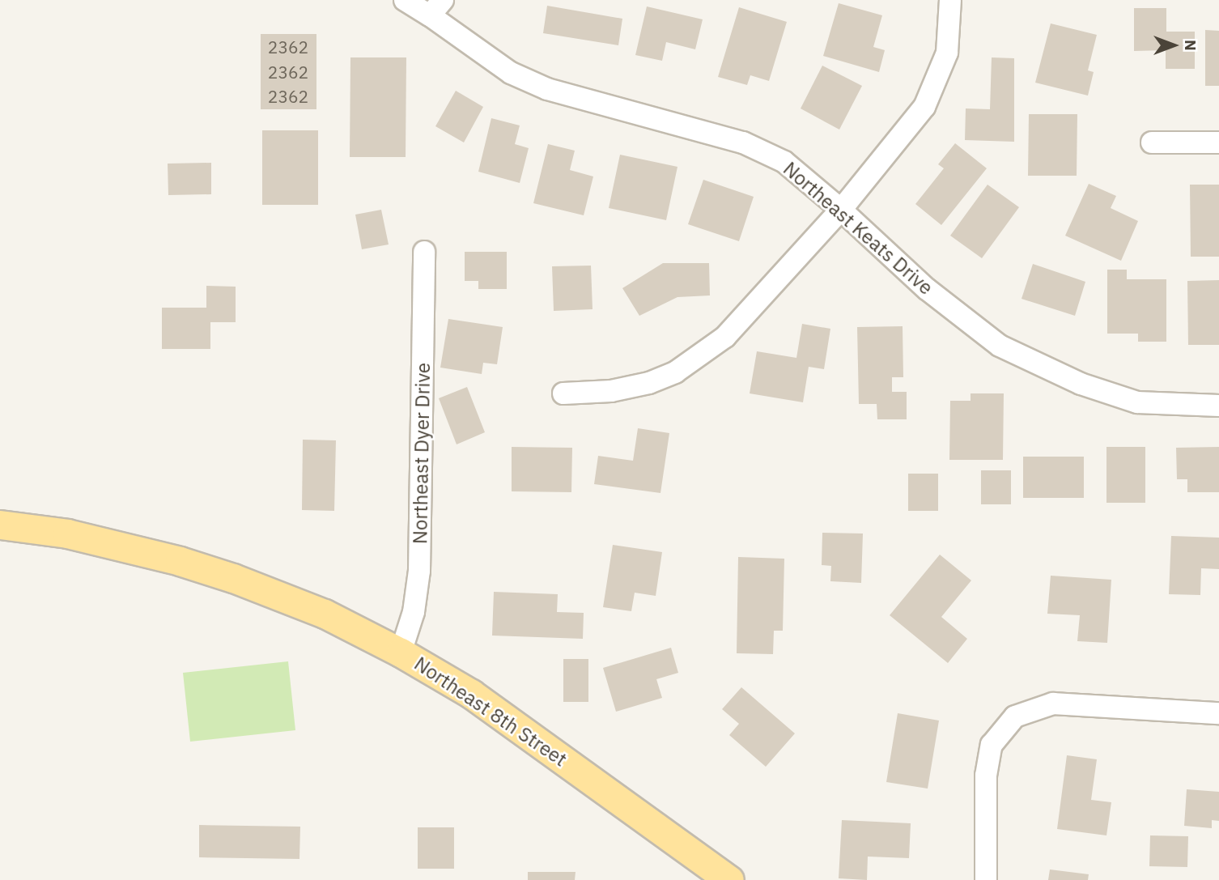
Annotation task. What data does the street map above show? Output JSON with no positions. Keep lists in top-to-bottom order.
{
  "streets": {
    "main road": ["Northeast 8th Street"],
    "street": ["Northeast Keats Drive", "Northeast Dyer Drive"]
  },
  "crossings": [
    ["Northeast Dyer Drive", "Northeast 8th Street"]
  ],
  "house_numbers": ["2362", "2362", "2362"],
  "north": "right"
}
